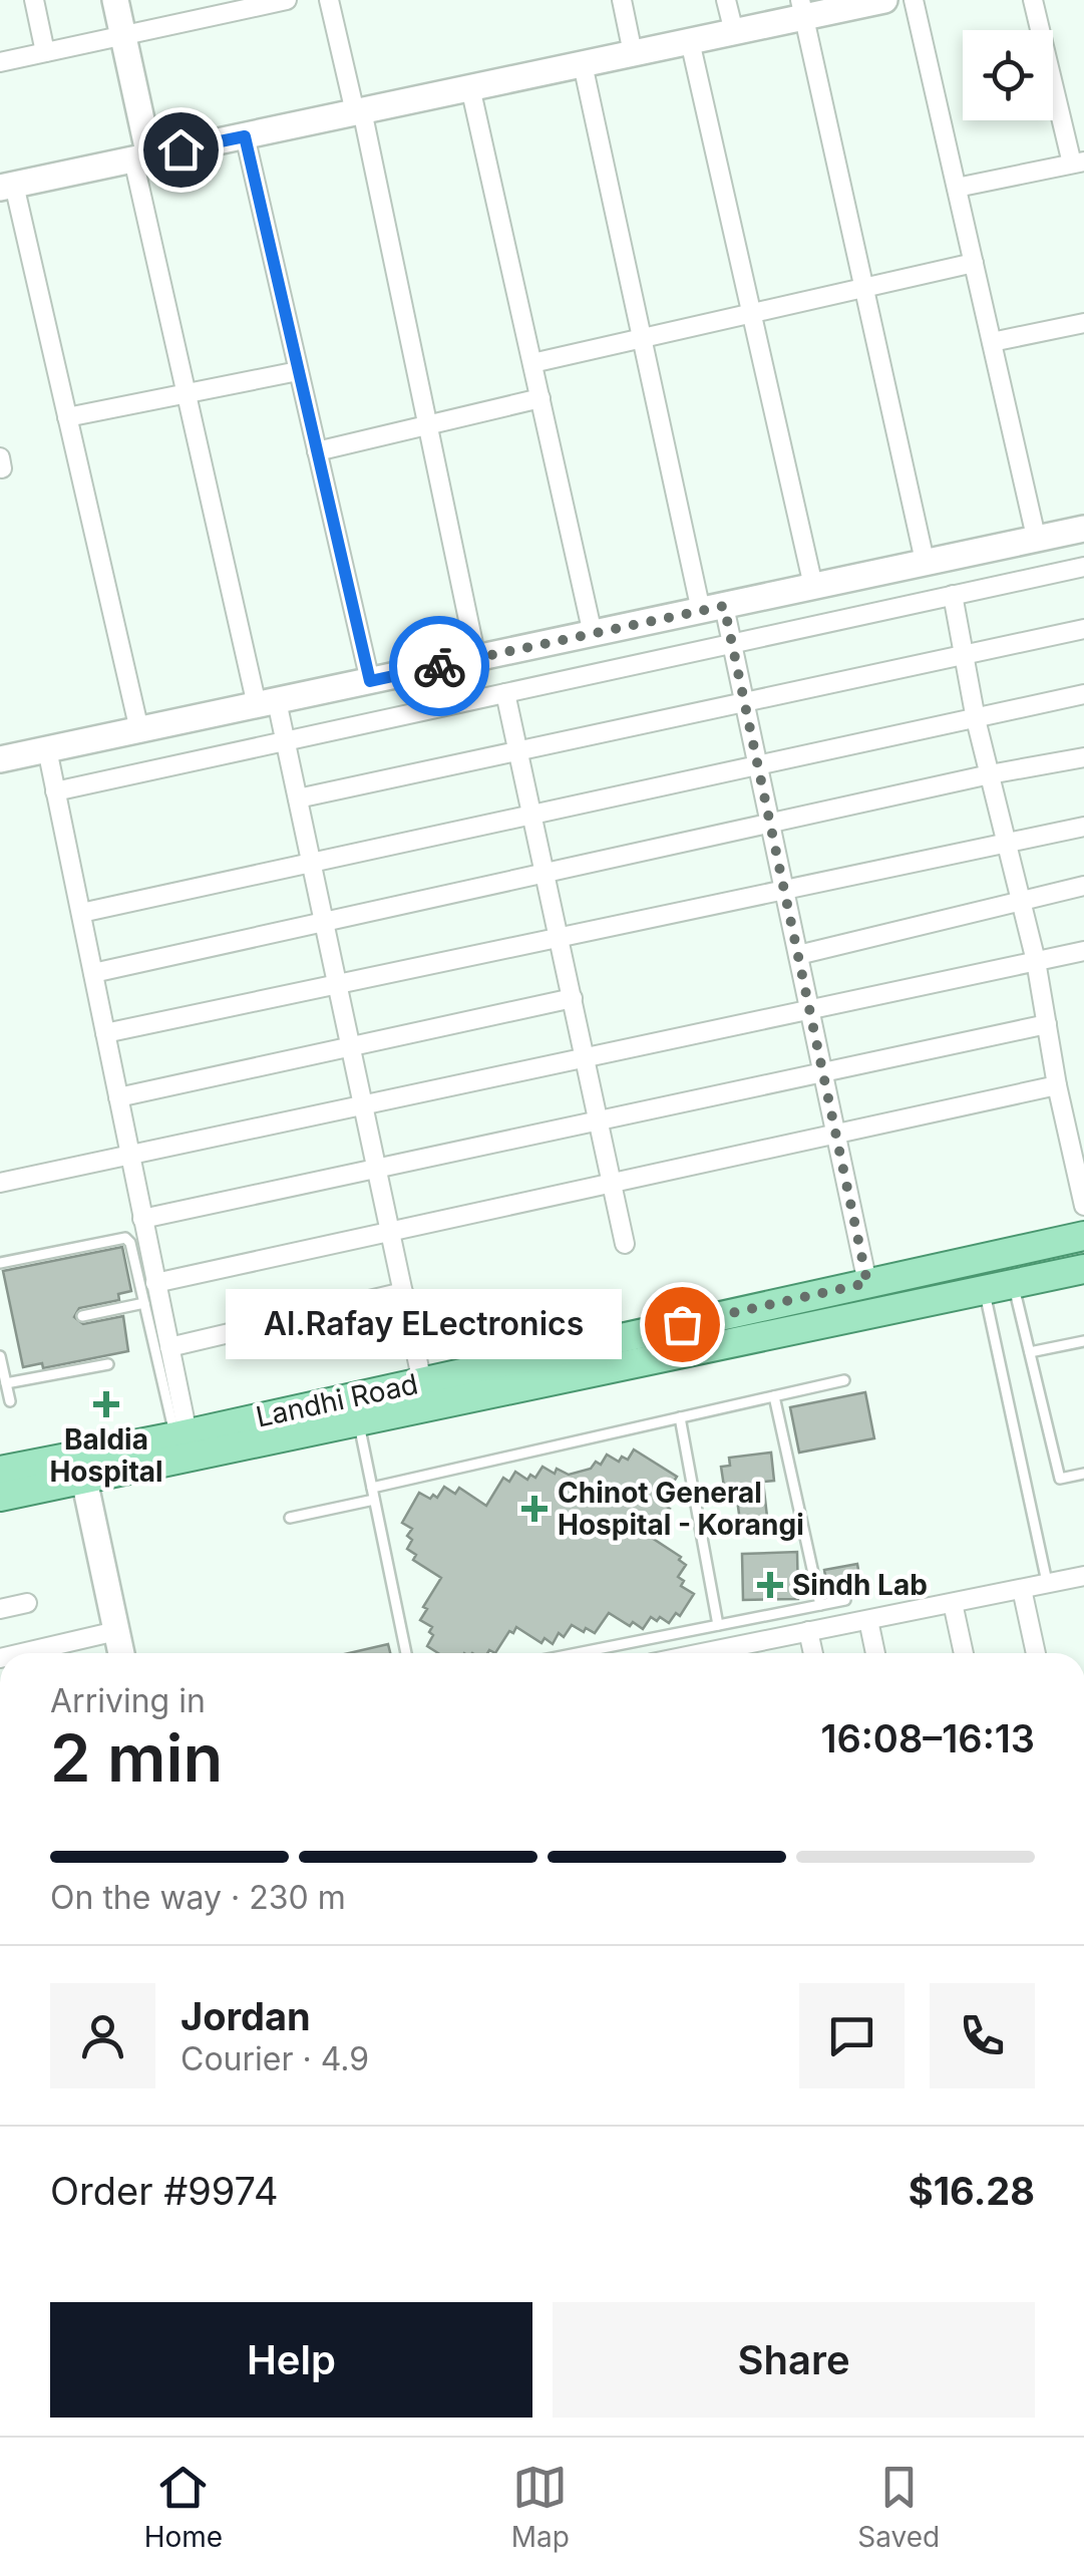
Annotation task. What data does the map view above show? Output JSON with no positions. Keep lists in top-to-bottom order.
{
  "streets": {
    "main road": ["Landhi Road"]
  },
  "places": {
    "other": ["Al.Rafay ELectronics"],
    "health": ["Baldia Hospital", "Chinot General Hospital - Korangi", "Sindh Lab"]
  },
  "page": {
    "bubble": "Al.Rafay ELectronics",
    "heading": ["2 min", "Arriving in", "16:08–16:13"],
    "panel": [
      "Jordan",
      "Courier · 4.9",
      "Order #9974",
      "$16.28"
    ],
    "bar": "On the way · 230 m",
    "buttons": ["Help", "Share"],
    "tabs": ["Home", "Map", "Saved"]
  }
}
